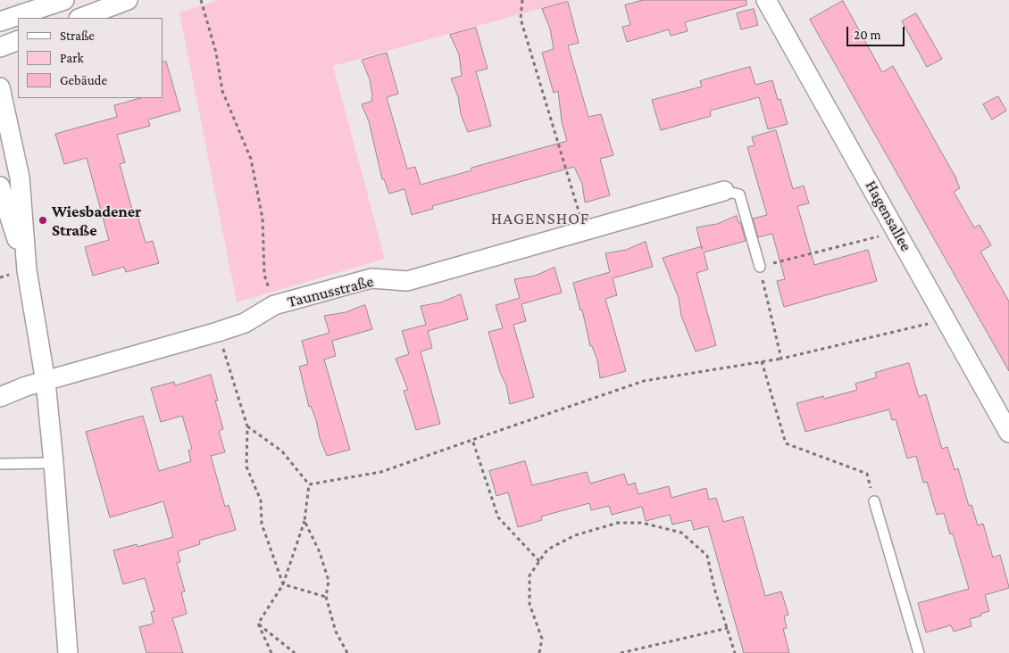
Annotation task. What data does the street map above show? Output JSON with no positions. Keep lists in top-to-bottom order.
{
  "streets": {
    "street": ["Hagensallee", "Taunusstraße"]
  },
  "districts": ["HAGENSHOF"],
  "places": ["Wiesbadener Straße"],
  "legend": ["Straße", "Park", "Gebäude"],
  "scale_bar": "20 m"
}
